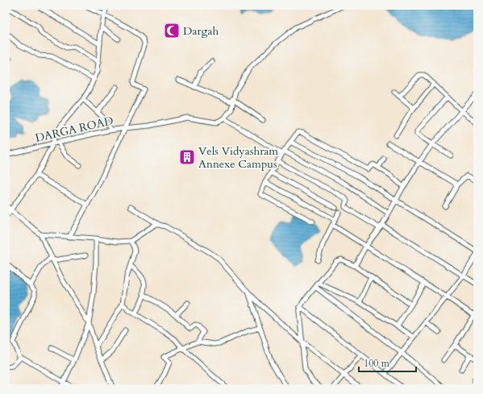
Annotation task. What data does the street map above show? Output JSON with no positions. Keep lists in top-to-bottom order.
{
  "streets": {
    "street": ["DARGA ROAD"]
  },
  "places": {
    "mosque": ["Dargah"],
    "building": ["Vels Vidyashram Annexe Campus"]
  },
  "scale_bar": "100 m"
}
